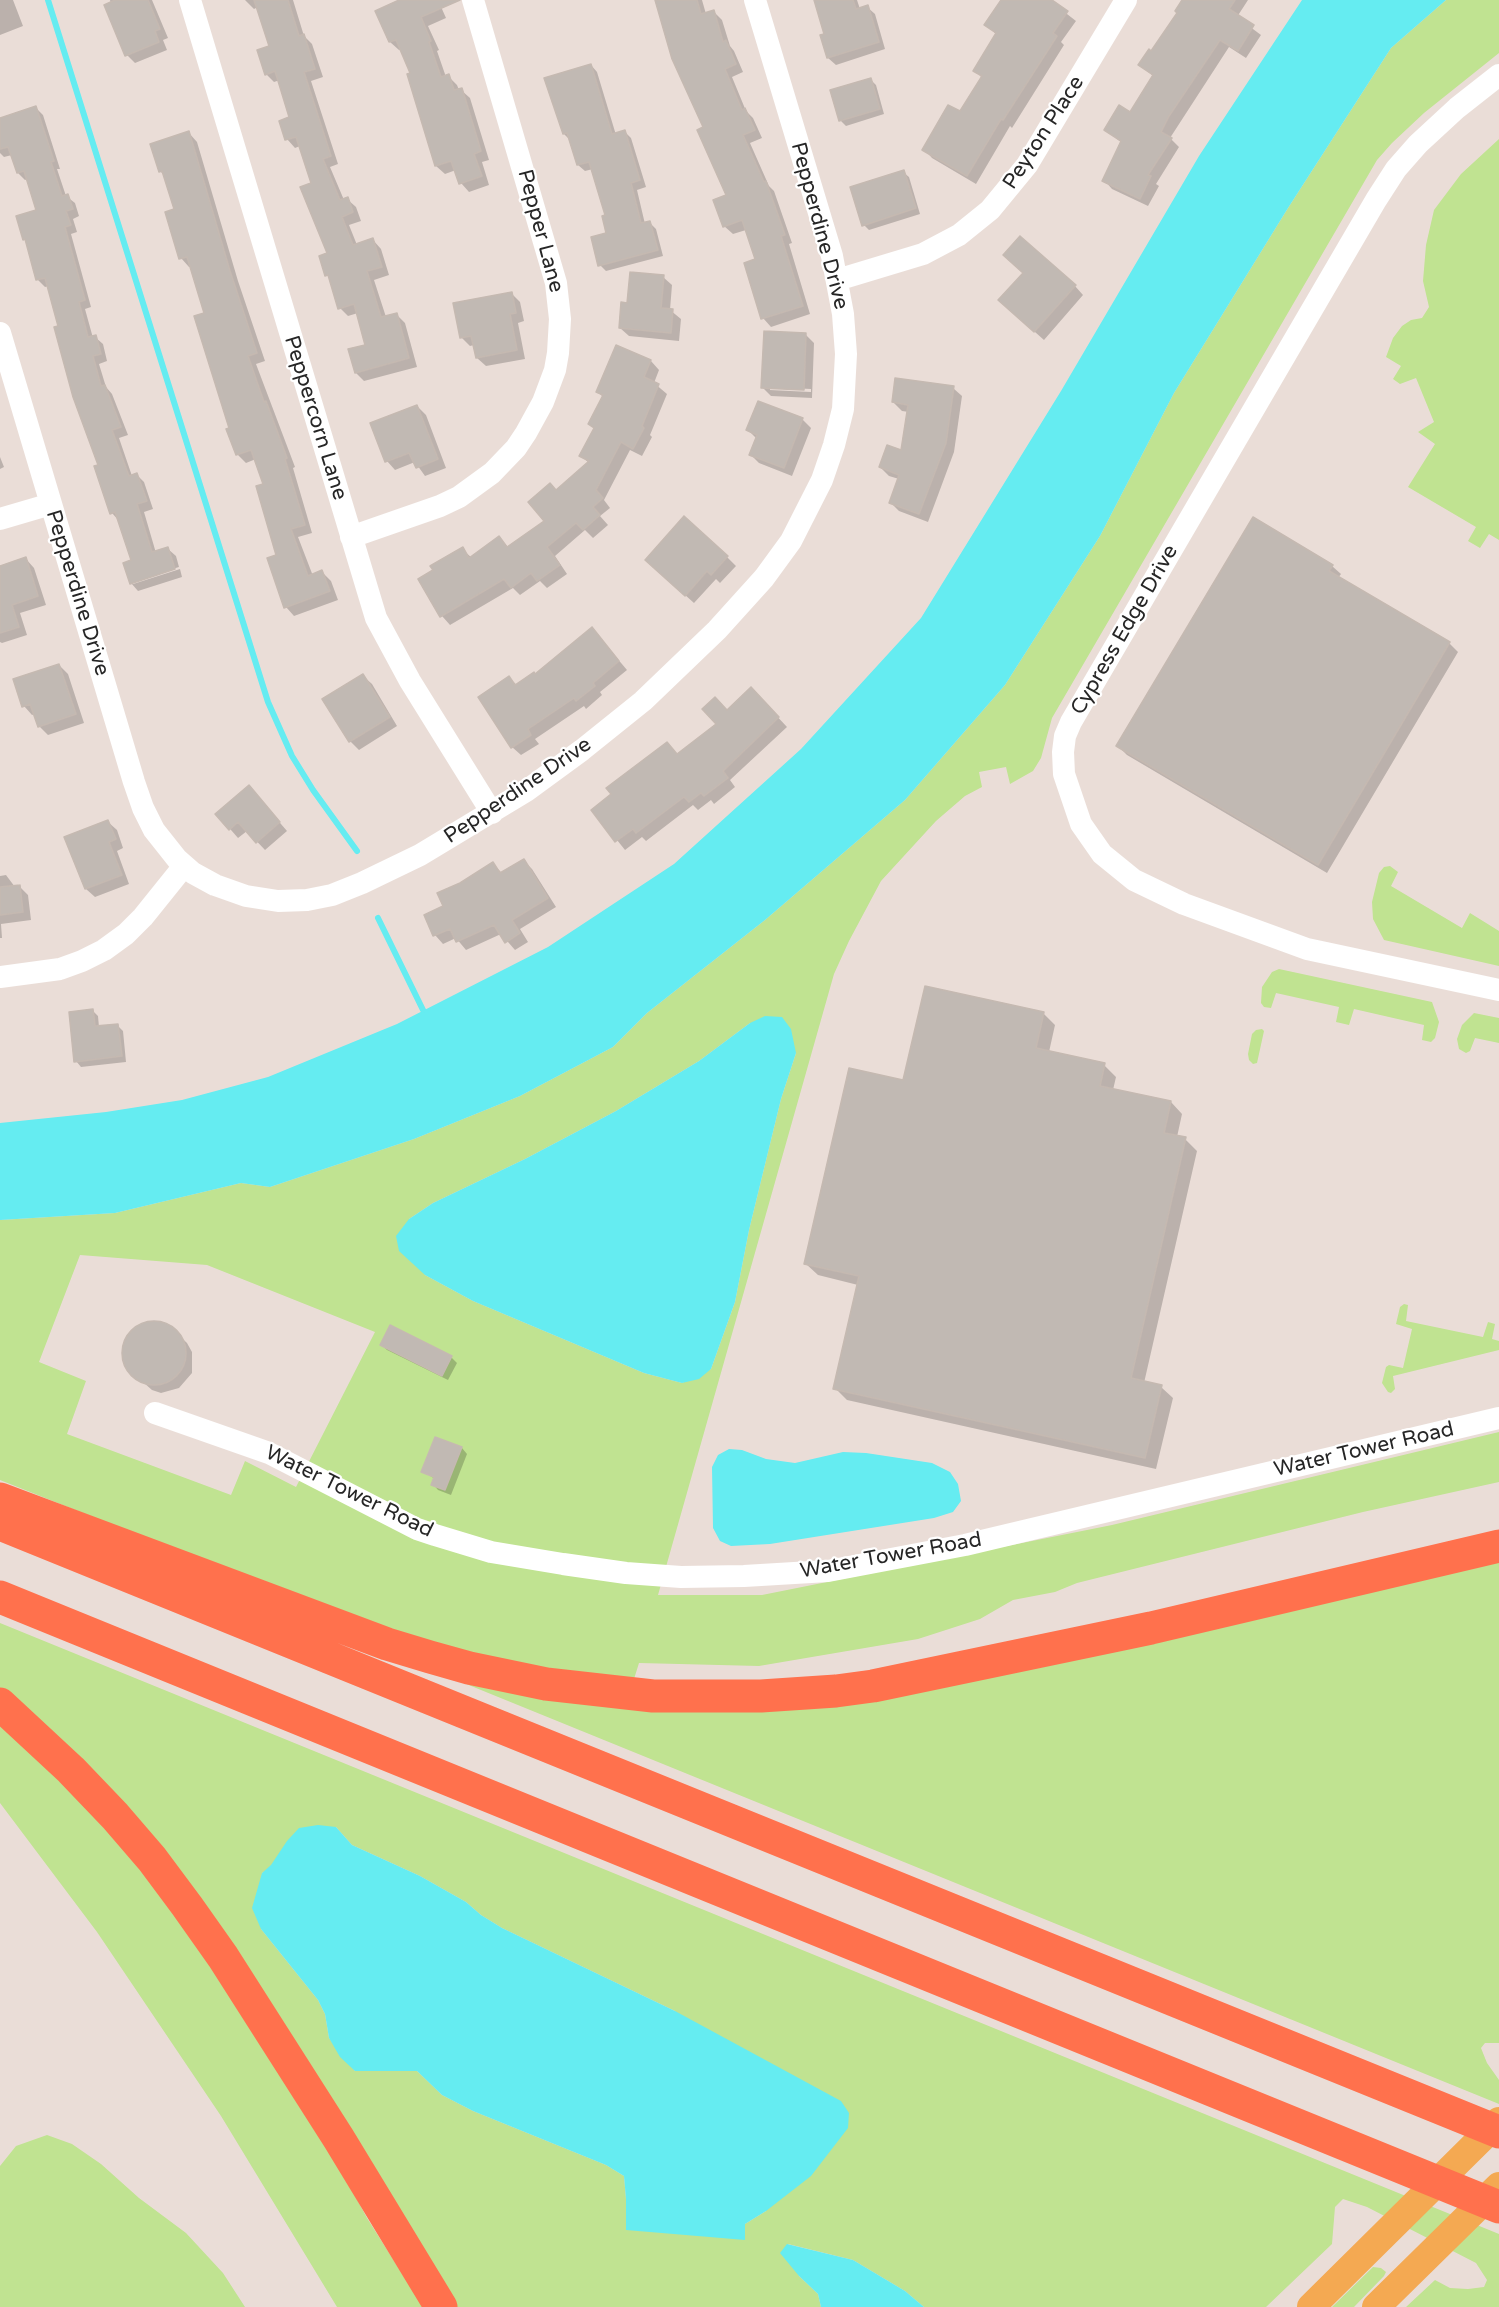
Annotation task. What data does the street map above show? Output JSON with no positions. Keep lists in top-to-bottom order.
{
  "streets": {
    "street": [
      "Peyton Place",
      "Pepperdine Drive",
      "Pepper Lane",
      "Peppercorn Lane",
      "Cypress Edge Drive",
      "Water Tower Road"
    ]
  },
  "crossings": [
    ["Peyton Place", "Pepperdine Drive"],
    ["Pepperdine Drive", "Peppercorn Lane"],
    ["Pepper Lane", "Peppercorn Lane"]
  ]
}
